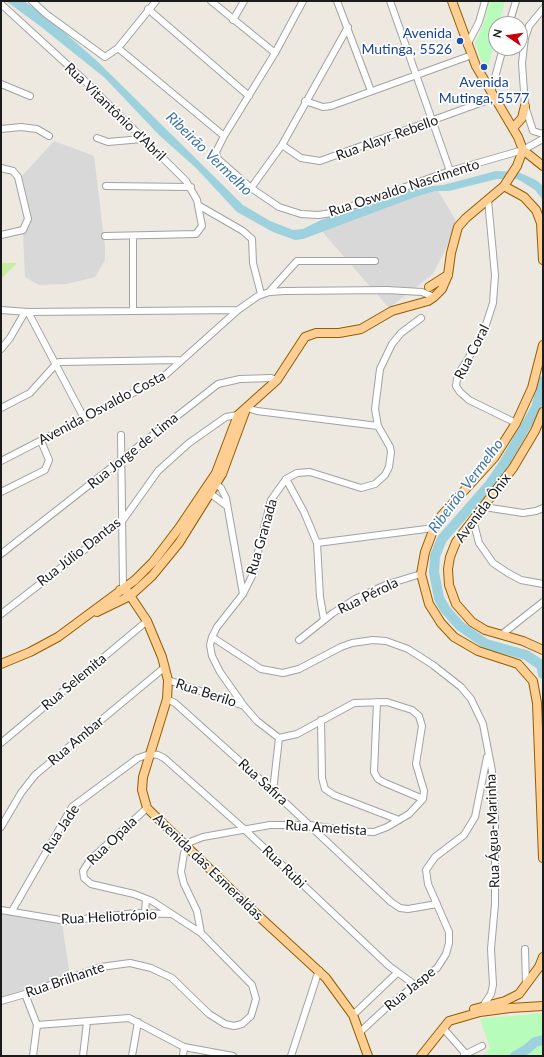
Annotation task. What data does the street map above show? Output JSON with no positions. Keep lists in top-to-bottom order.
{
  "streets": {
    "main road": ["Avenida Ônix", "Avenida das Esmeraldas"],
    "street": [
      "Rua Vitantônio d'Abril",
      "Rua Alayr Rebello",
      "Rua Oswaldo Nascimento",
      "Rua Coral",
      "Avenida Osvaldo Costa",
      "Rua Jorge de Lima",
      "Rua Granada",
      "Rua Júlio Dantas",
      "Rua Pérola",
      "Rua Selemita",
      "Rua Berilo",
      "Rua Ambar",
      "Rua Safira",
      "Rua Ametista",
      "Rua Jade",
      "Rua Água-Marinha",
      "Rua Opala",
      "Rua Rubi",
      "Rua Heliotrópio",
      "Rua Brilhante",
      "Rua Jaspe"
    ]
  },
  "crossings": [
    ["Rua Coral", "Avenida Ônix"],
    ["Avenida Ônix", "Rua Pérola"],
    ["Rua Granada", "Rua Água-Marinha"],
    ["Rua Selemita", "Avenida das Esmeraldas"],
    ["Rua Berilo", "Avenida das Esmeraldas"],
    ["Rua Ambar", "Avenida das Esmeraldas"],
    ["Rua Safira", "Rua Ametista"],
    ["Rua Safira", "Avenida das Esmeraldas"],
    ["Rua Safira", "Rua Jaspe"],
    ["Rua Ametista", "Avenida das Esmeraldas"],
    ["Rua Ametista", "Rua Rubi"],
    ["Rua Jade", "Avenida das Esmeraldas"],
    ["Rua Jade", "Rua Rubi"],
    ["Rua Jade", "Rua Heliotrópio"],
    ["Rua Água-Marinha", "Rua Jaspe"],
    ["Rua Opala", "Avenida das Esmeraldas"],
    ["Rua Opala", "Rua Heliotrópio"],
    ["Rua Opala", "Rua Brilhante"],
    ["Avenida das Esmeraldas", "Rua Rubi"],
    ["Avenida das Esmeraldas", "Rua Jaspe"],
    ["Rua Rubi", "Rua Jaspe"],
    ["Rua Heliotrópio", "Rua Brilhante"]
  ],
  "water": ["Ribeirão Vermelho"],
  "places": ["Avenida Mutinga, 5526", "Avenida Mutinga, 5577"],
  "north": "left"
}
